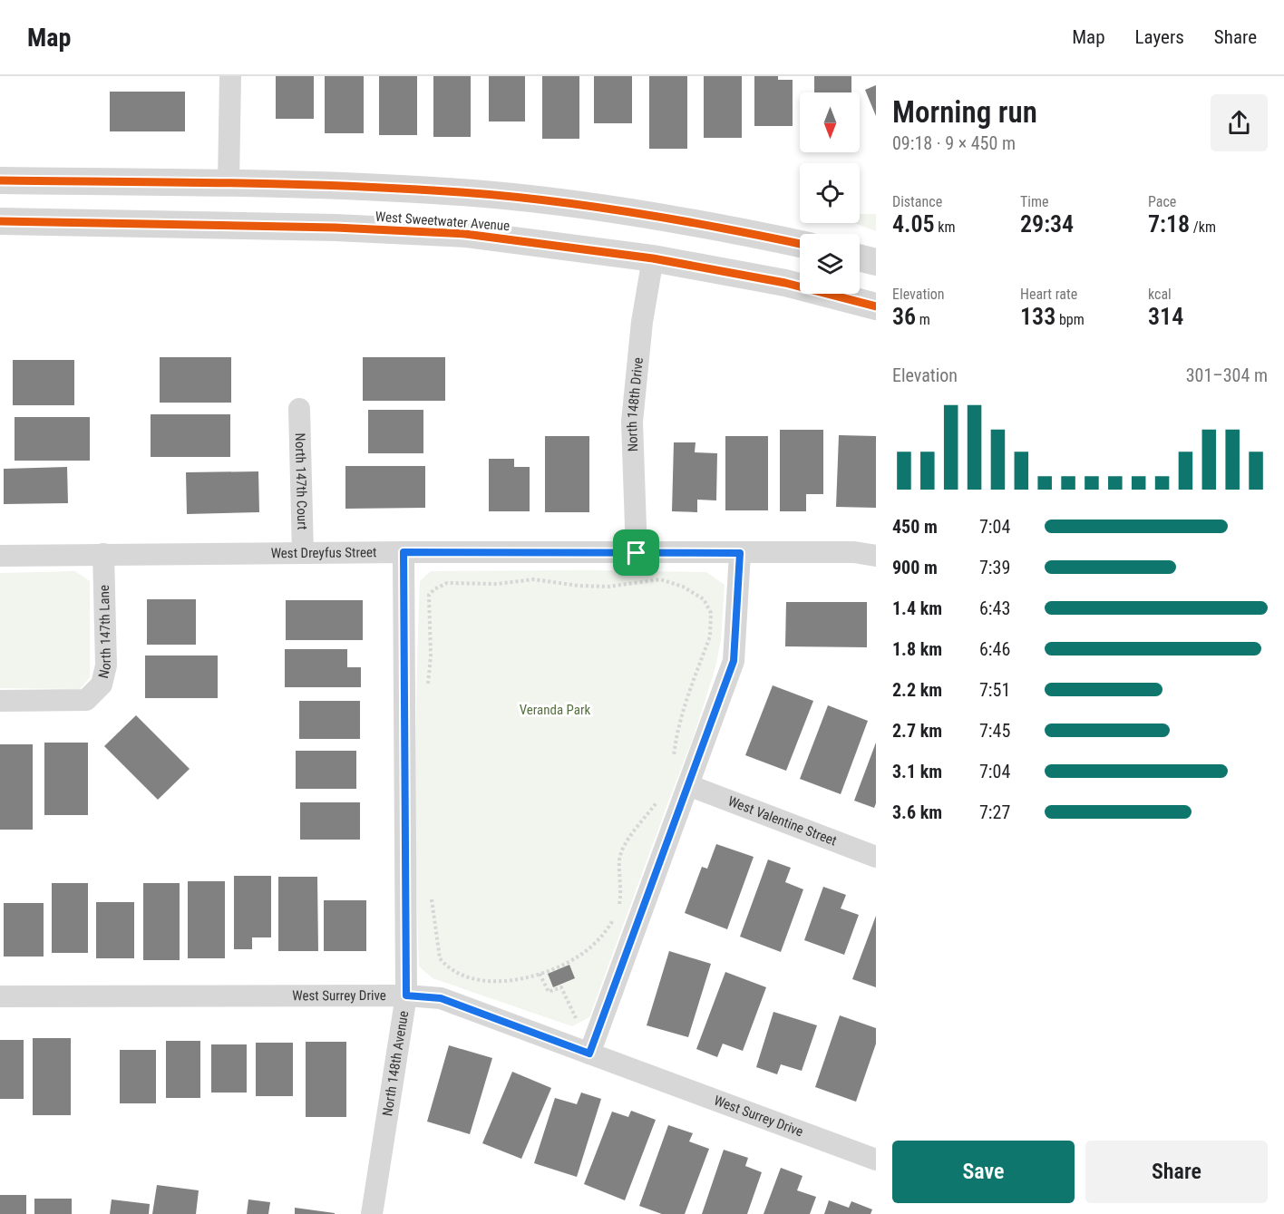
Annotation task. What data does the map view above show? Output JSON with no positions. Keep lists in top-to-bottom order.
{
  "streets": {
    "street": [
      "West Sweetwater Avenue",
      "North 148th Drive",
      "North 147th Court",
      "West Dreyfus Street",
      "North 147th Lane",
      "West Valentine Street",
      "West Surrey Drive",
      "North 148th Avenue"
    ]
  },
  "crossings": [
    ["West Sweetwater Avenue", "North 148th Drive"],
    ["North 148th Drive", "West Dreyfus Street"],
    ["North 147th Court", "West Dreyfus Street"],
    ["West Dreyfus Street", "North 147th Lane"],
    ["West Dreyfus Street", "North 148th Avenue"],
    ["West Surrey Drive", "North 148th Avenue"]
  ],
  "parks": ["Veranda Park"],
  "north": "bottom",
  "page": {
    "header": "Map",
    "nav": ["Map", "Layers", "Share"],
    "heading": ["Morning run", "09:18 · 9 × 450 m"],
    "stats": [
      ["Distance", "4.05 km"],
      ["Time", "29:34"],
      ["Pace", "7:18 /km"],
      ["Elevation", "36 m"],
      ["Heart rate", "133 bpm"],
      ["kcal", "314"]
    ],
    "chart": ["Elevation", "301–304 m"],
    "list": [
      {
        "name": "450 m",
        "note": "7:04"
      },
      {
        "name": "900 m",
        "note": "7:39"
      },
      {
        "name": "1.4 km",
        "note": "6:43"
      },
      {
        "name": "1.8 km",
        "note": "6:46"
      },
      {
        "name": "2.2 km",
        "note": "7:51"
      },
      {
        "name": "2.7 km",
        "note": "7:45"
      },
      {
        "name": "3.1 km",
        "note": "7:04"
      },
      {
        "name": "3.6 km",
        "note": "7:27"
      }
    ],
    "buttons": ["Save", "Share"]
  }
}
